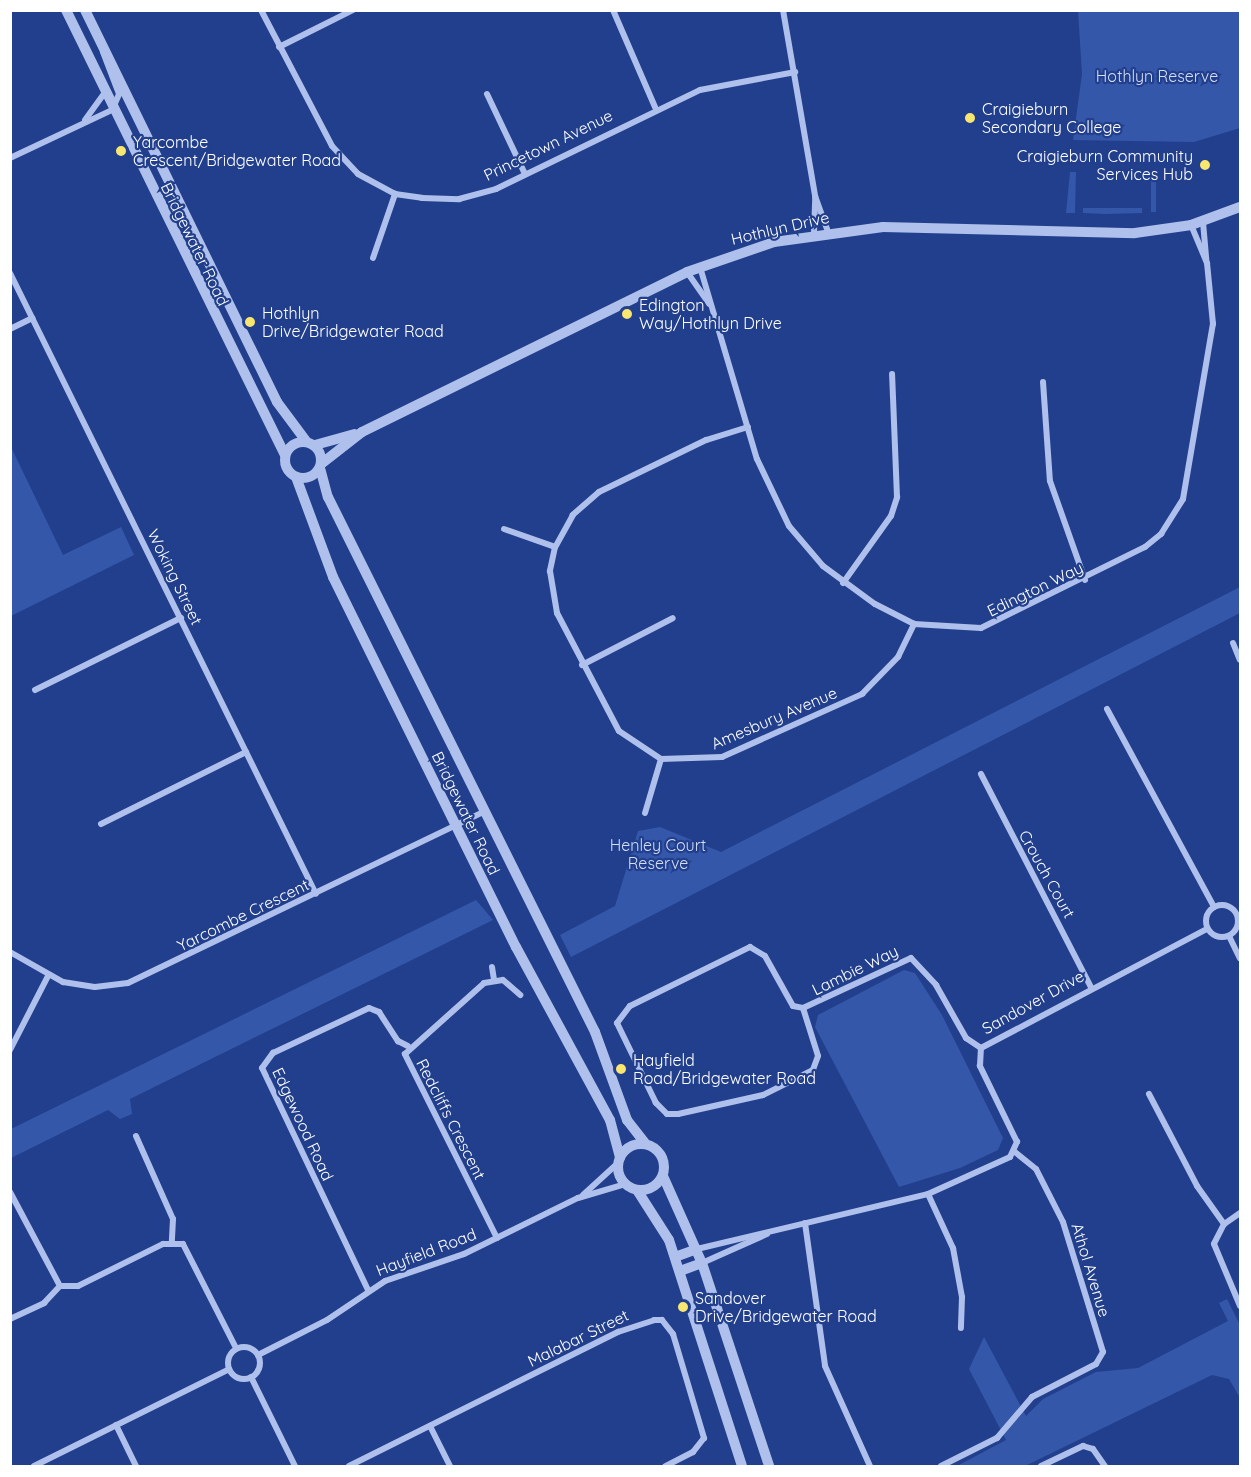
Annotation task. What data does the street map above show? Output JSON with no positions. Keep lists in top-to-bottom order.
{
  "streets": {
    "street": [
      "Princetown Avenue",
      "Hothlyn Drive",
      "Bridgewater Road",
      "Woking Street",
      "Edington Way",
      "Amesbury Avenue",
      "Crouch Court",
      "Yarcombe Crescent",
      "Lambie Way",
      "Sandover Drive",
      "Redcliffs Crescent",
      "Edgewood Road",
      "Hayfield Road",
      "Athol Avenue",
      "Malabar Street"
    ]
  },
  "crossings": [
    ["Hothlyn Drive", "Bridgewater Road"],
    ["Hothlyn Drive", "Edington Way"],
    ["Bridgewater Road", "Yarcombe Crescent"],
    ["Bridgewater Road", "Hayfield Road"],
    ["Woking Street", "Yarcombe Crescent"],
    ["Edington Way", "Amesbury Avenue"],
    ["Crouch Court", "Sandover Drive"],
    ["Lambie Way", "Sandover Drive"],
    ["Sandover Drive", "Athol Avenue"],
    ["Redcliffs Crescent", "Edgewood Road"],
    ["Redcliffs Crescent", "Hayfield Road"],
    ["Edgewood Road", "Hayfield Road"]
  ],
  "parks": ["Hothlyn Reserve", "Henley Court Reserve"],
  "places": [
    "Craigieburn Secondary College",
    "Yarcombe Crescent/Bridgewater Road",
    "Craigieburn Community Services Hub",
    "Edington Way/Hothlyn Drive",
    "Hothlyn Drive/Bridgewater Road",
    "Hayfield Road/Bridgewater Road",
    "Sandover Drive/Bridgewater Road"
  ]
}
